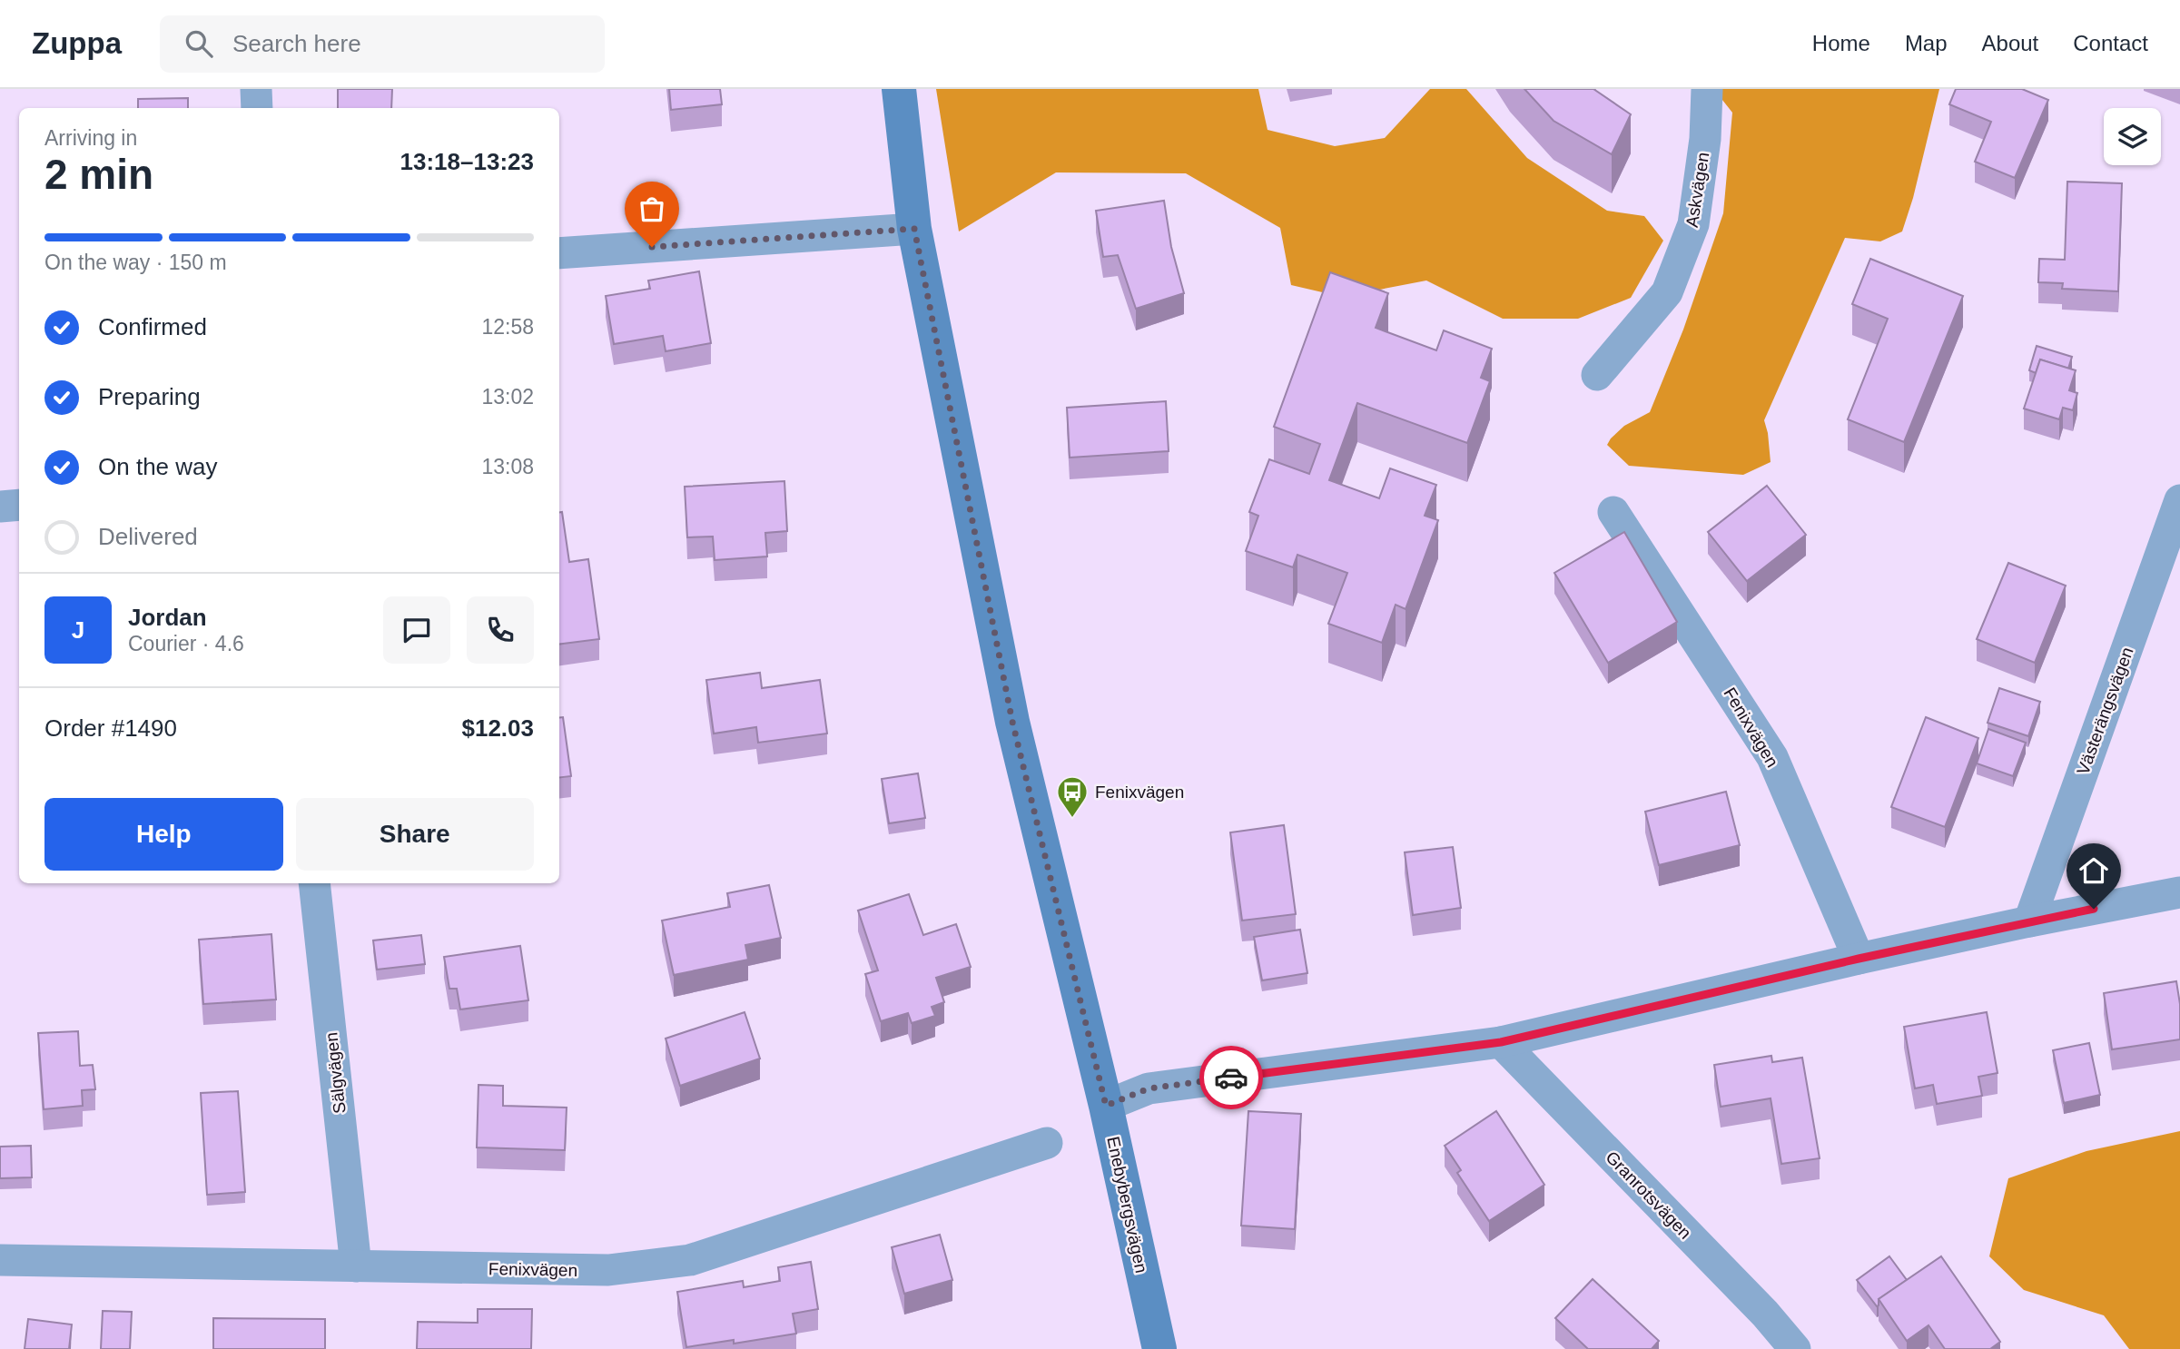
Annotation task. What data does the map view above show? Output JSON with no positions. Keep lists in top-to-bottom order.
{
  "streets": {
    "main road": ["Enebybergsvägen"],
    "street": [
      "Askvägen",
      "Västerängsvägen",
      "Fenixvägen",
      "Sälgvägen",
      "Granrotsvägen"
    ]
  },
  "crossings": [
    ["Fenixvägen", "Sälgvägen"]
  ],
  "places": {
    "bus stop": ["Fenixvägen"]
  },
  "page": {
    "header": "Zuppa",
    "search": "Search here",
    "nav": [
      "Home",
      "Map",
      "About",
      "Contact"
    ],
    "heading": ["2 min", "Arriving in", "13:18–13:23"],
    "panel": [
      "Jordan",
      "Courier · 4.6",
      "Order #1490",
      "$12.03"
    ],
    "bar": "On the way · 150 m",
    "list": [
      ["Confirmed", "12:58"],
      ["Preparing", "13:02"],
      ["On the way", "13:08"],
      "Delivered"
    ],
    "round": "J",
    "buttons": ["Help", "Share"]
  }
}
